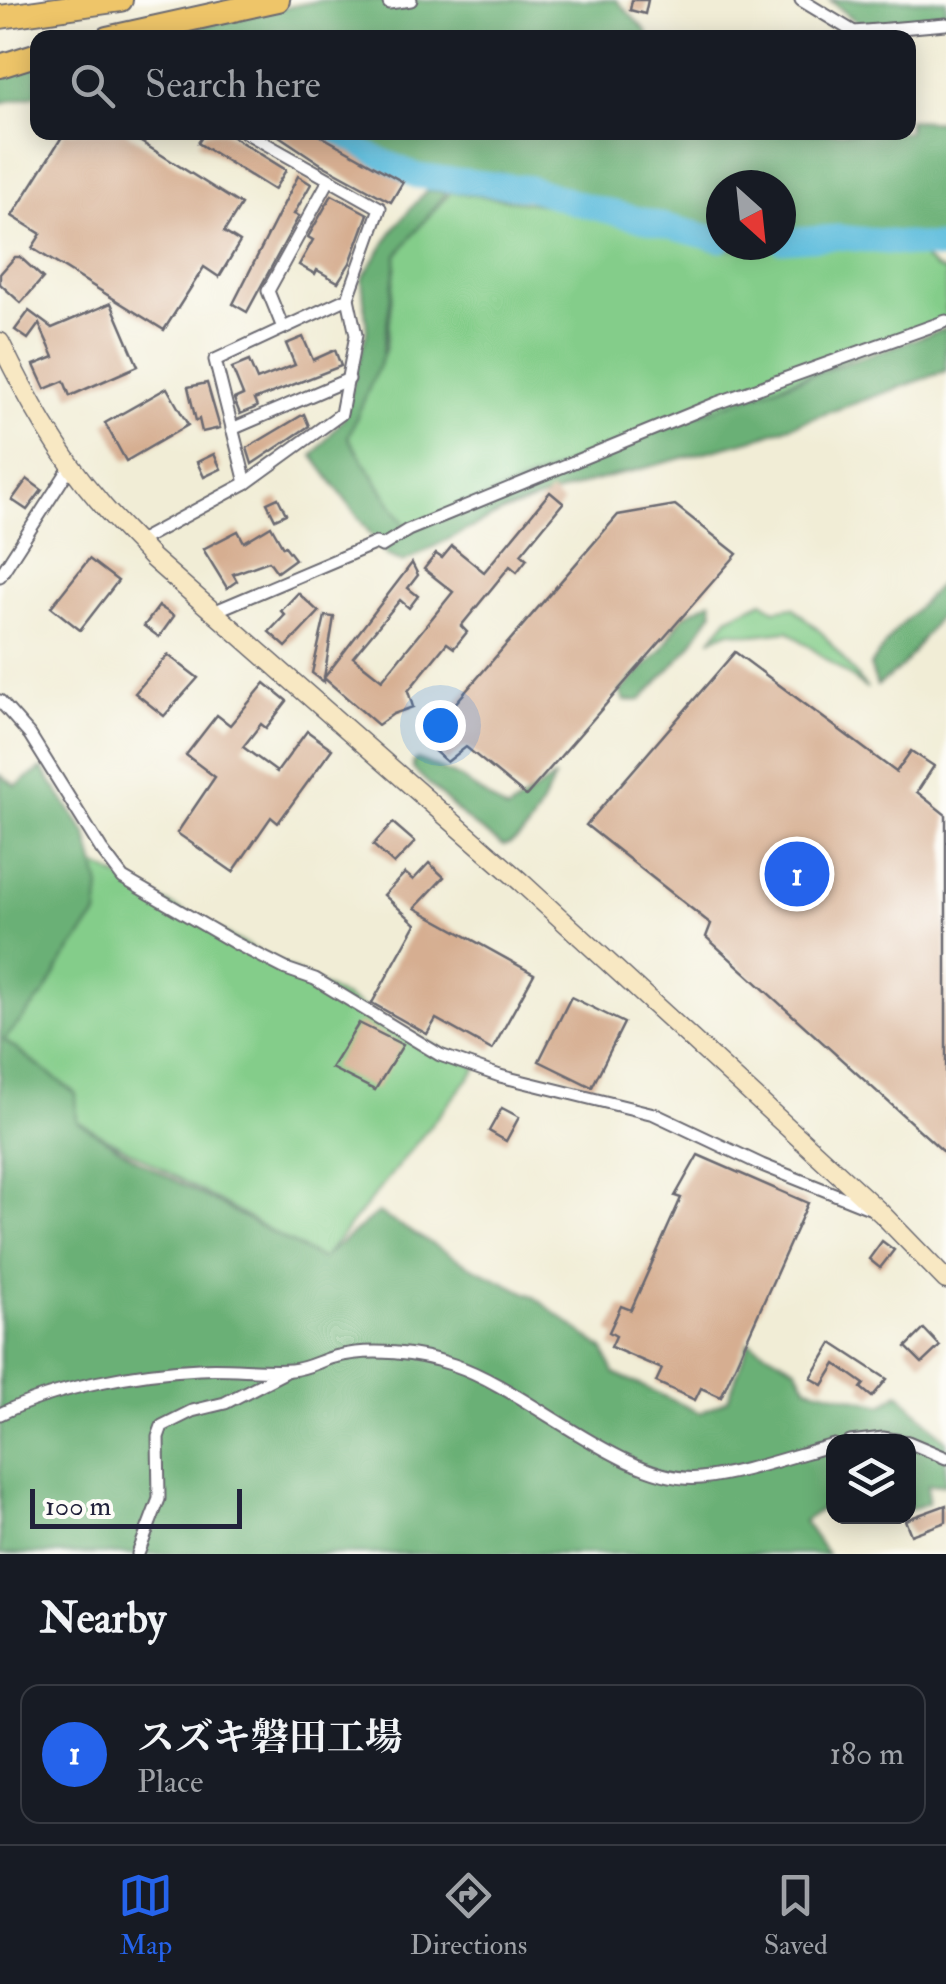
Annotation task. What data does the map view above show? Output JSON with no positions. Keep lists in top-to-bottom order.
{
  "scale_bar": "100 m",
  "north": "bottom right",
  "page": {
    "search": "Search here",
    "pins": "1",
    "scale": "100 m",
    "heading": "Nearby",
    "list": [
      {
        "mark": "1",
        "name": "スズキ磐田工場",
        "note": "Place",
        "value": "180 m"
      }
    ],
    "nav": ["Map", "Directions", "Saved"]
  }
}
